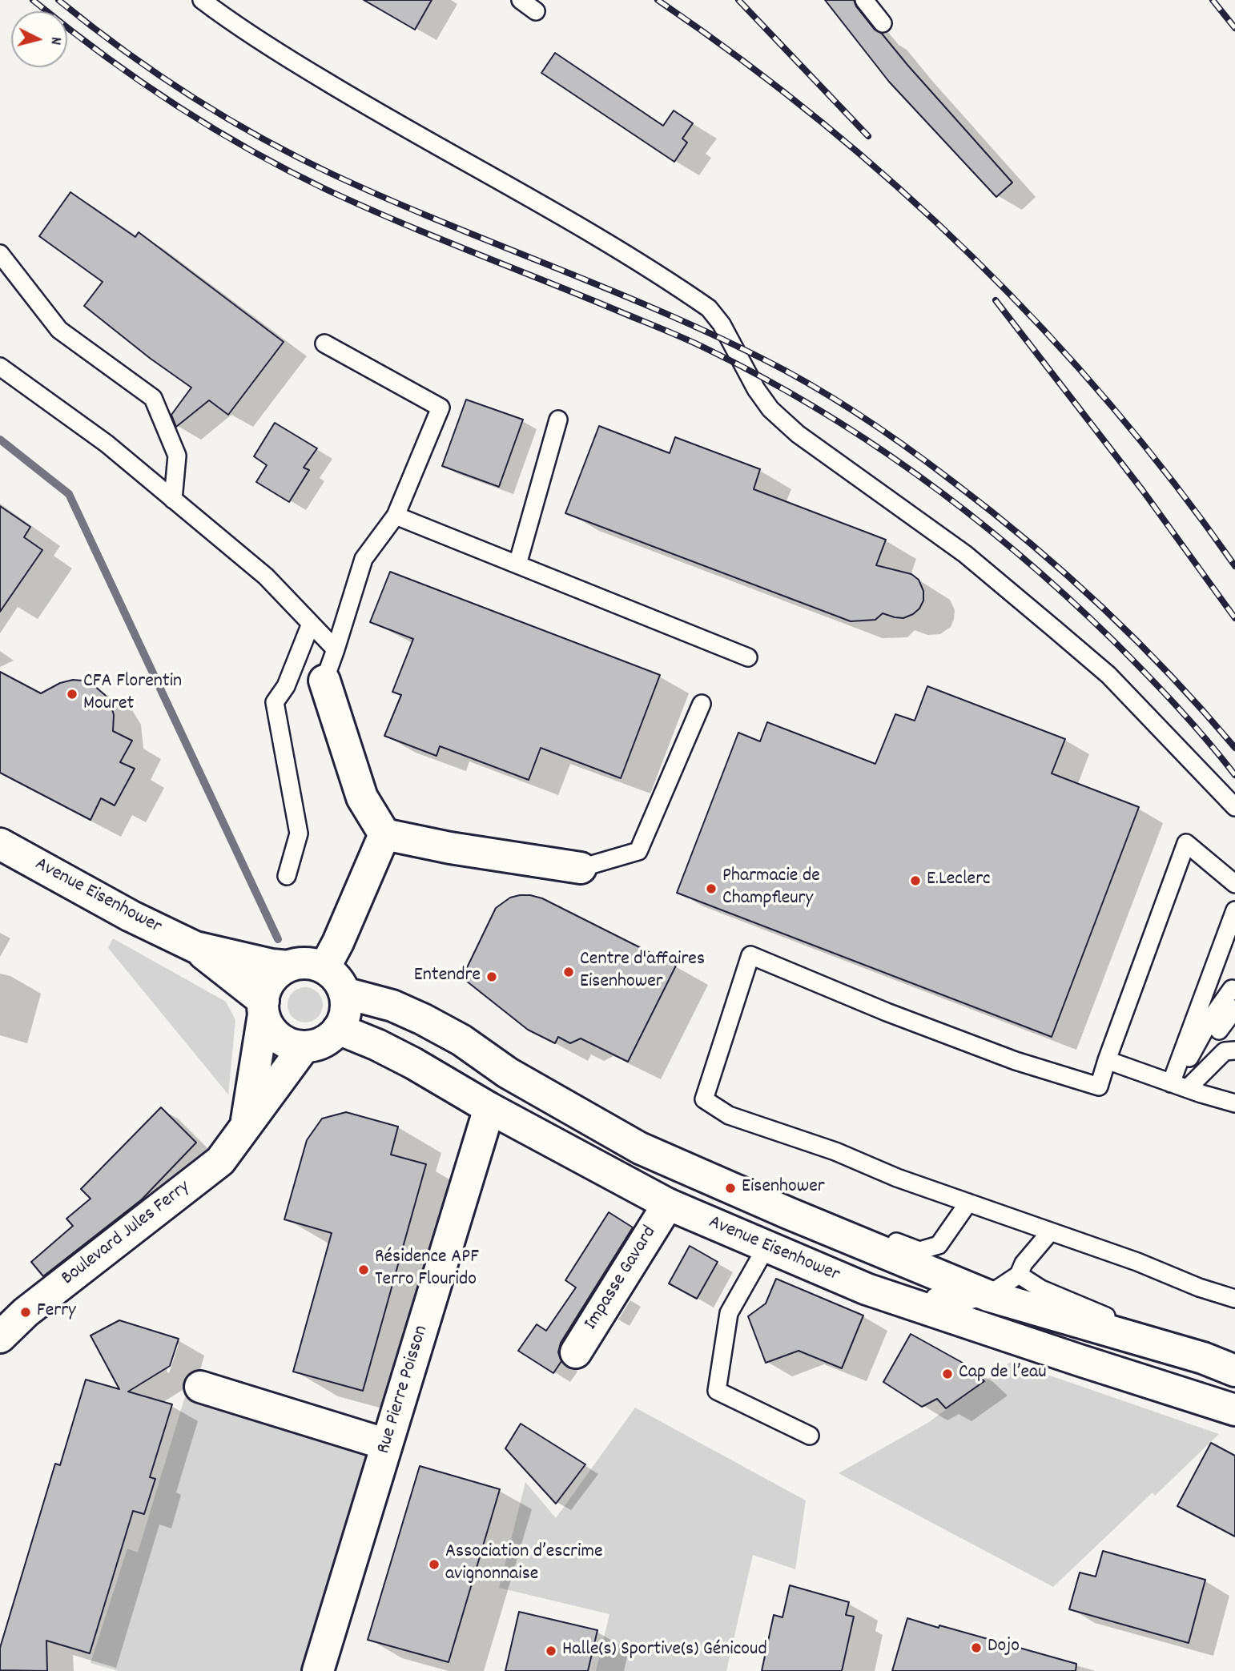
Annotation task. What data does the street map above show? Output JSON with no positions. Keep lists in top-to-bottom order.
{
  "streets": {
    "main road": [
      "Avenue Eisenhower",
      "Boulevard Jules Ferry",
      "Impasse Gavard",
      "Rue Pierre Poisson"
    ]
  },
  "crossings": [
    ["Avenue Eisenhower", "Boulevard Jules Ferry"],
    ["Avenue Eisenhower", "Impasse Gavard"],
    ["Avenue Eisenhower", "Rue Pierre Poisson"]
  ],
  "places": [
    "CFA Florentin Mouret",
    "E.Leclerc",
    "Pharmacie de Champfleury",
    "Centre d'affaires Eisenhower",
    "Entendre",
    "Eisenhower",
    "Résidence APF Terro Flourido",
    "Ferry",
    "Cap de l’eau",
    "Association d’escrime avignonnaise",
    "Dojo",
    "Halle(s) Sportive(s) Génicoud"
  ],
  "north": "right"
}
